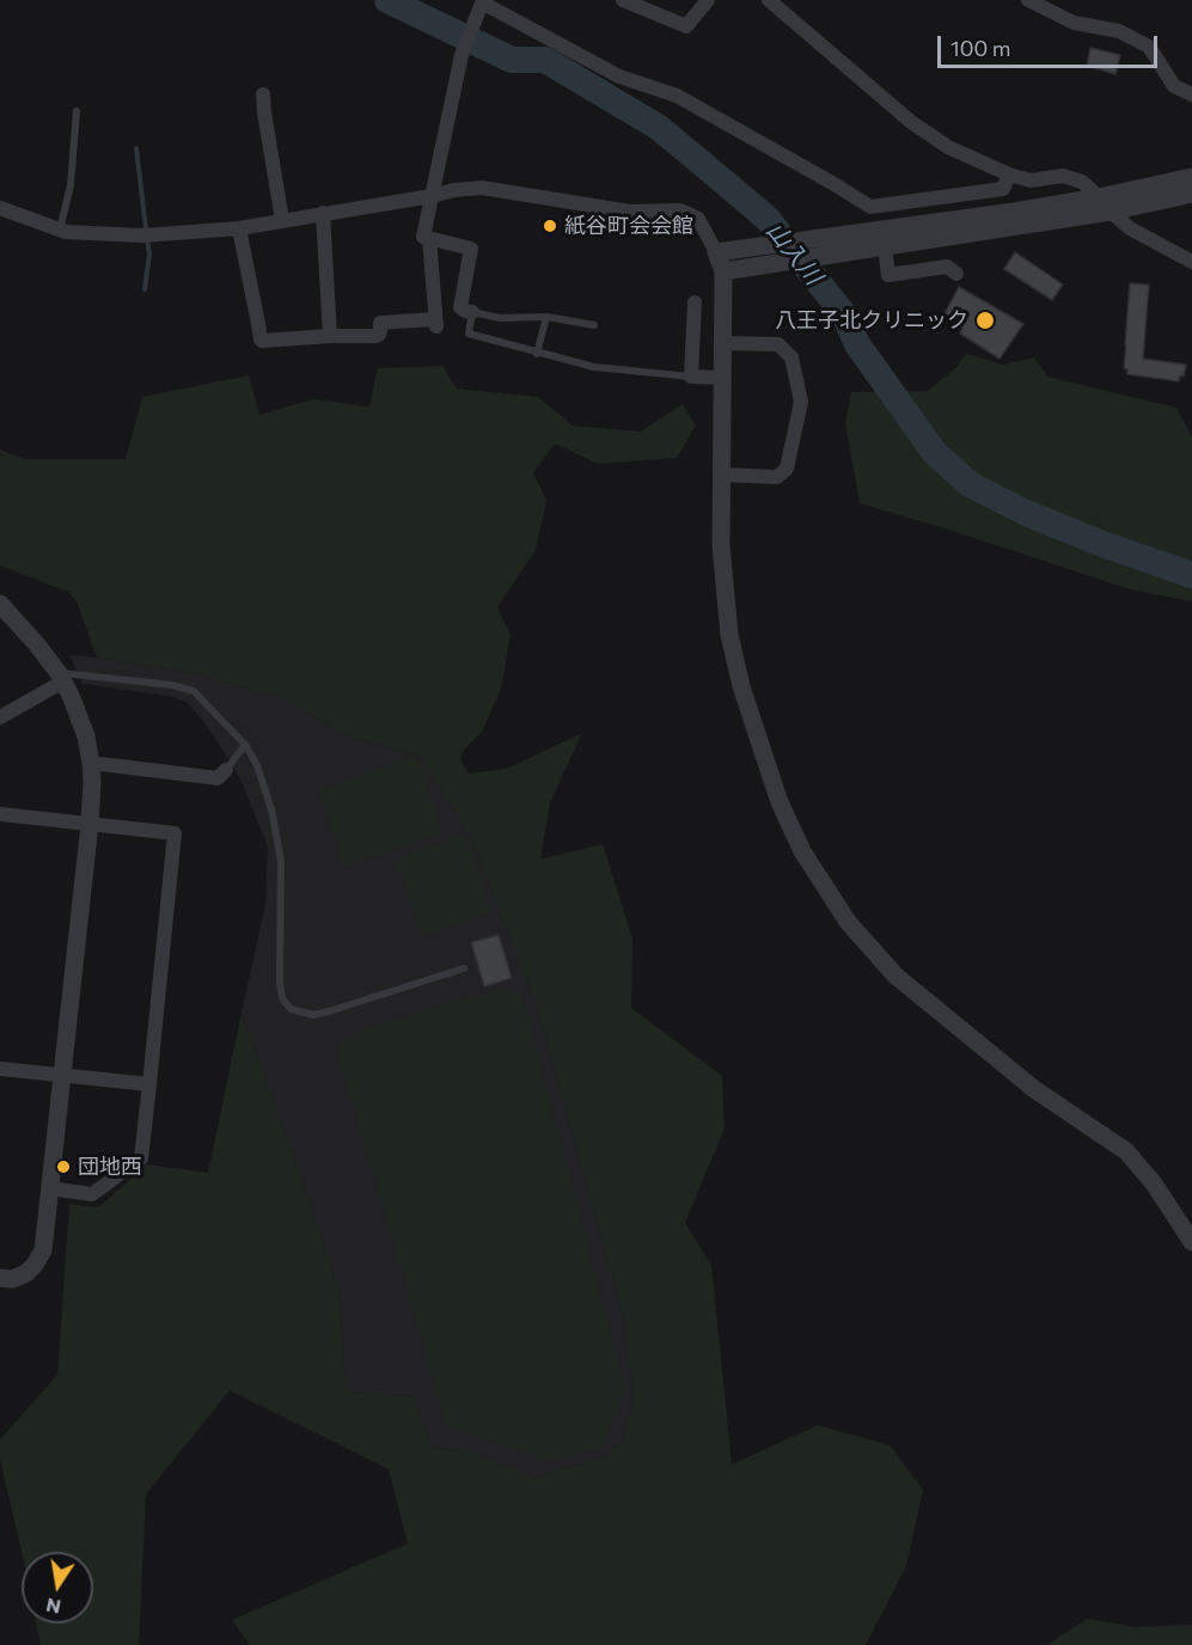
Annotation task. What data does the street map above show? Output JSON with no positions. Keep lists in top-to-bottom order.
{
  "water": ["山入川"],
  "places": ["紙谷町会会館", "八王子北クリニック", "団地西"],
  "scale_bar": "100 m",
  "north": "bottom"
}
